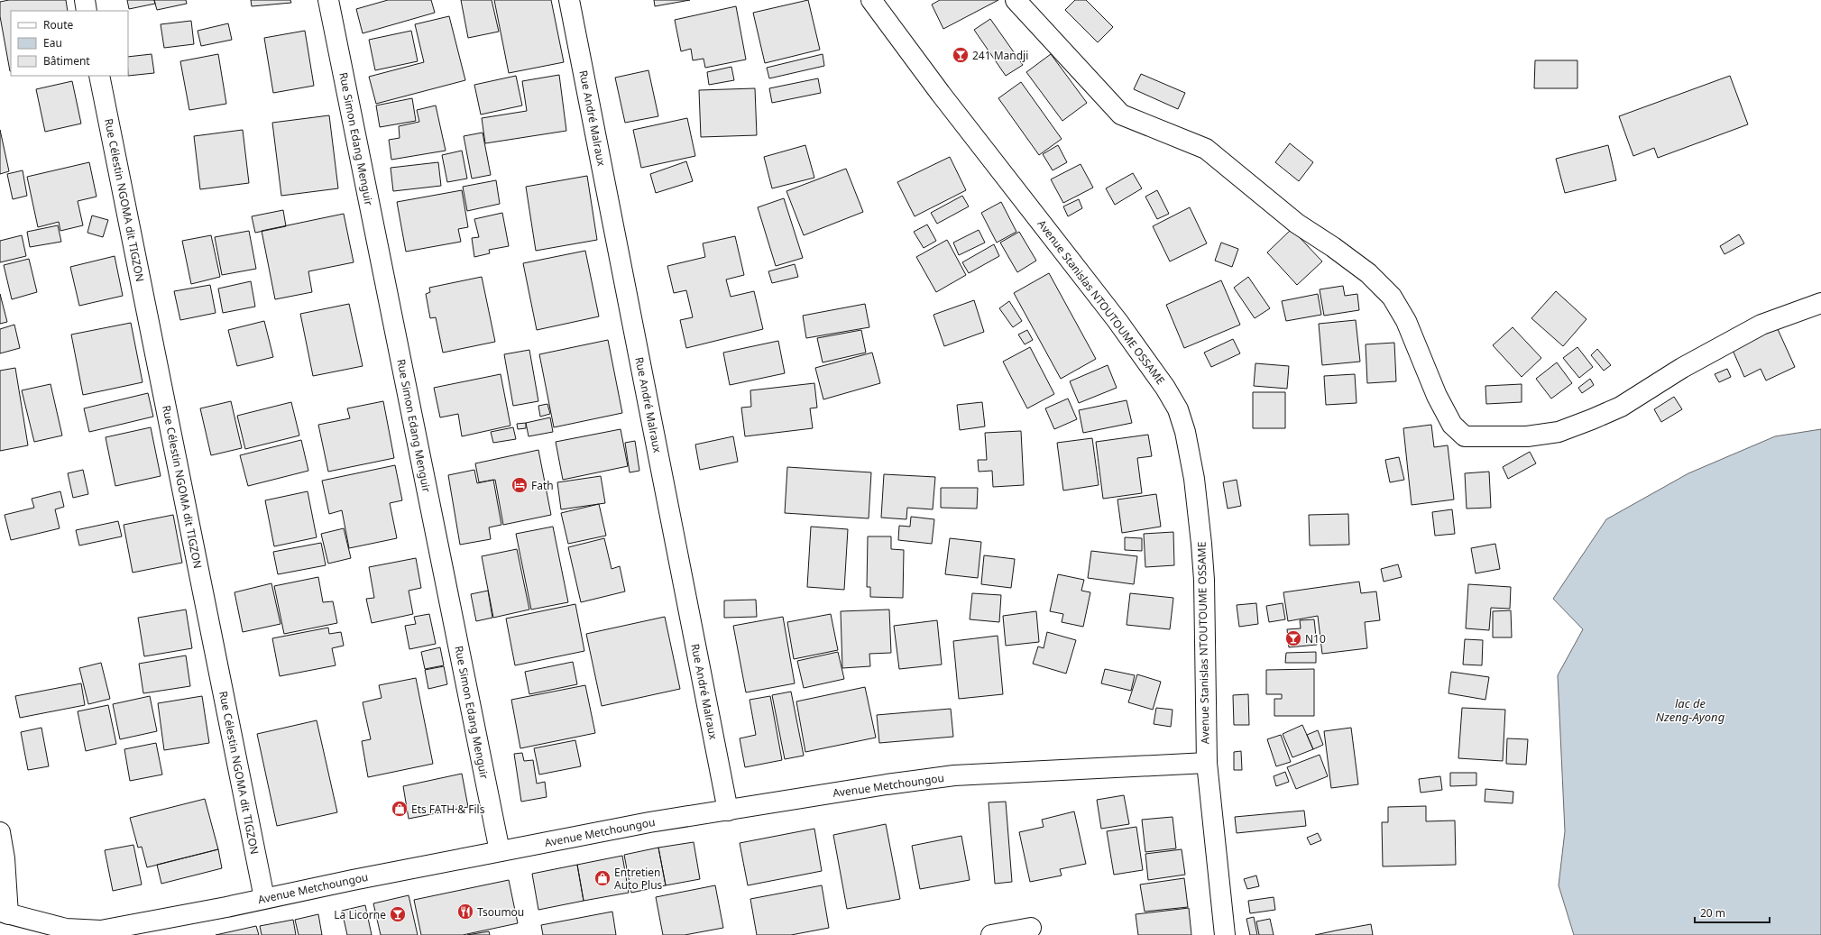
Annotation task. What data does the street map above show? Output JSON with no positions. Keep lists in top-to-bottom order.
{
  "streets": {
    "street": [
      "Rue André Malraux",
      "Rue Simon Edang Menguir",
      "Rue Célestin NGOMA dit TIGZON",
      "Avenue Stanislas NTOUTOUME OSSAME",
      "Avenue Metchoungou"
    ]
  },
  "crossings": [
    ["Rue André Malraux", "Avenue Metchoungou"],
    ["Rue Simon Edang Menguir", "Avenue Metchoungou"],
    ["Rue Célestin NGOMA dit TIGZON", "Avenue Metchoungou"],
    ["Avenue Stanislas NTOUTOUME OSSAME", "Avenue Metchoungou"]
  ],
  "water": ["lac de Nzeng-Ayong"],
  "places": {
    "bar": ["241 Mandji", "N10", "La Licorne"],
    "hotel": ["Fath"],
    "shop": ["Ets FATH & Fils", "Entretien Auto Plus"],
    "restaurant": ["Tsoumou"]
  },
  "legend": ["Route", "Eau", "Bâtiment"],
  "scale_bar": "20 m"
}
